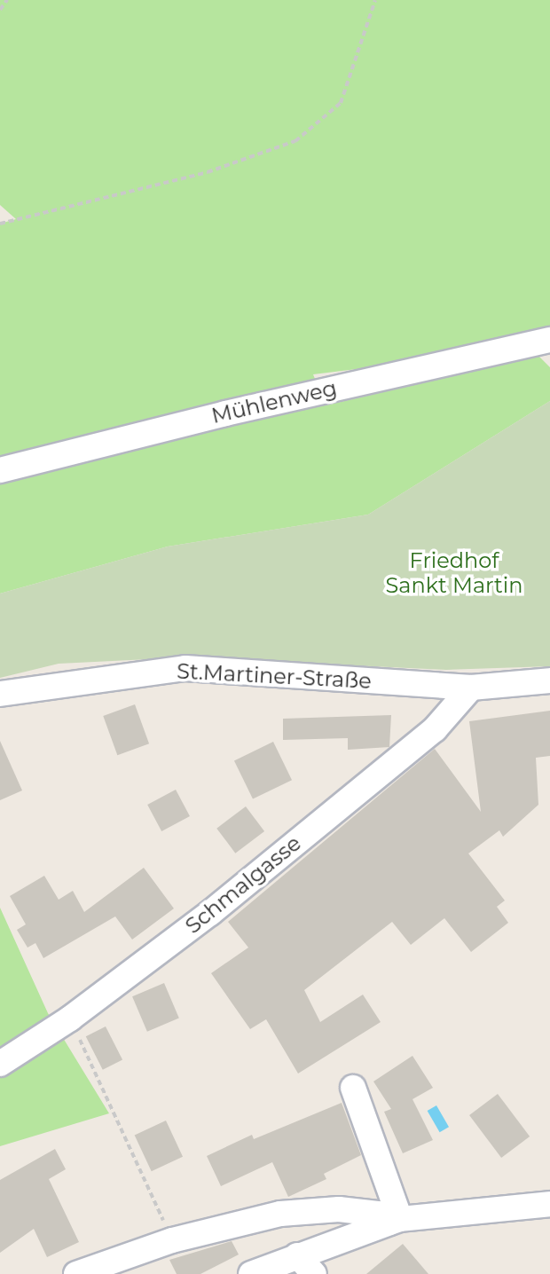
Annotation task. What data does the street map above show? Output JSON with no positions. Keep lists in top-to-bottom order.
{
  "streets": {
    "street": ["Mühlenweg", "St.Martiner-Straße", "Schmalgasse"]
  },
  "crossings": [
    ["St.Martiner-Straße", "Schmalgasse"]
  ],
  "parks": ["Friedhof Sankt Martin"]
}
